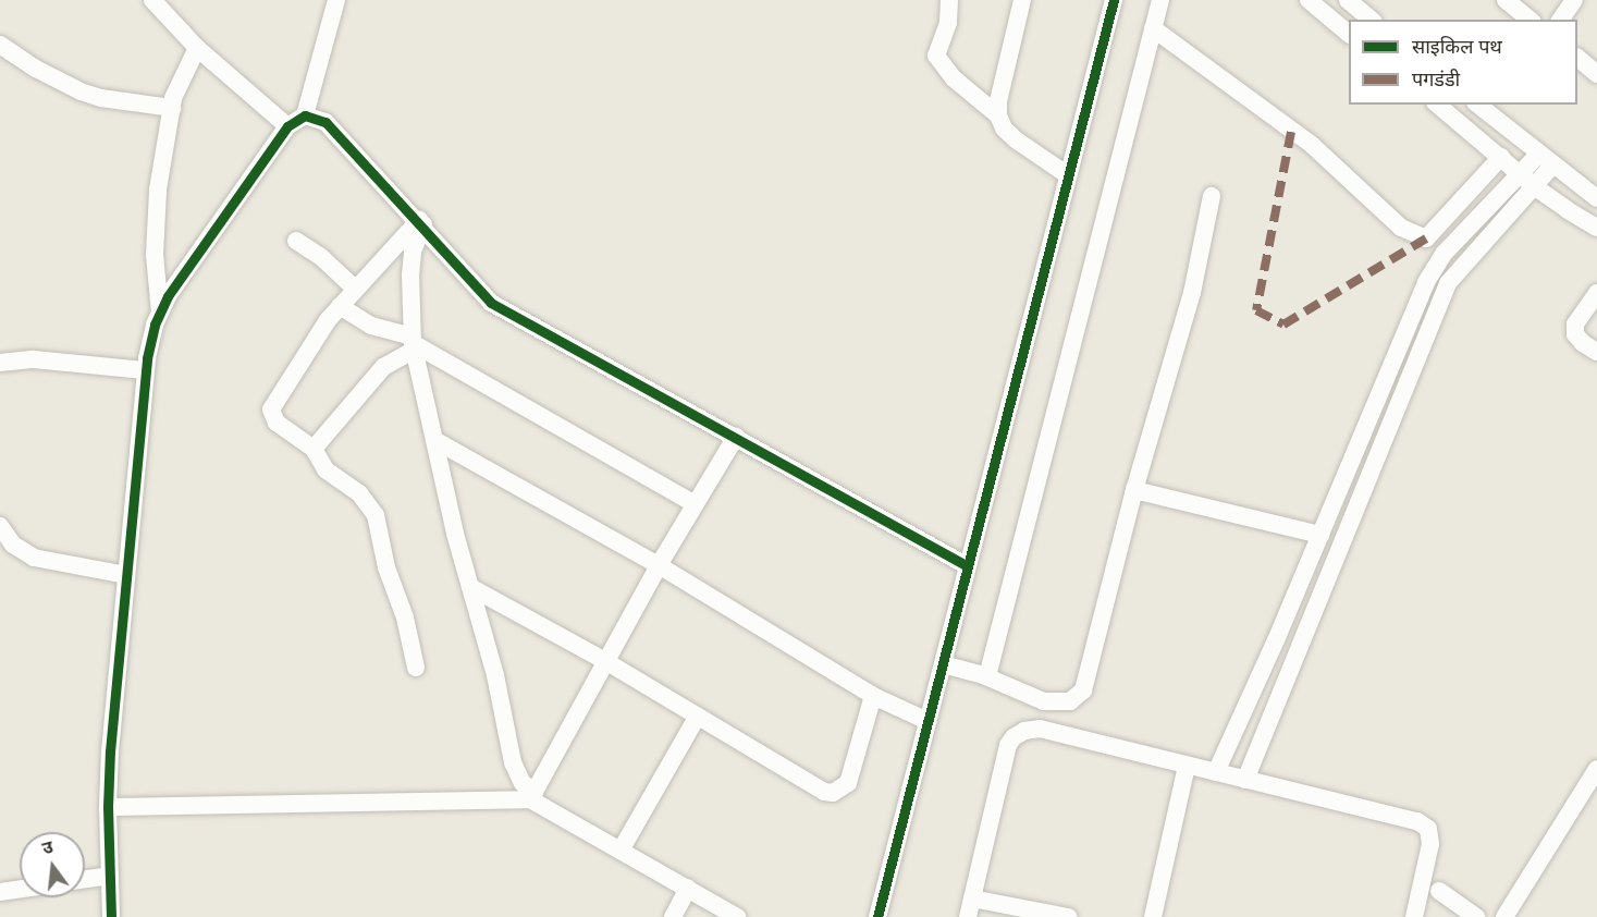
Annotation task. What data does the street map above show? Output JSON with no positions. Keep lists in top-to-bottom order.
{
  "legend": ["साइकिल पथ", "पगडंडी"],
  "north": "top"
}
